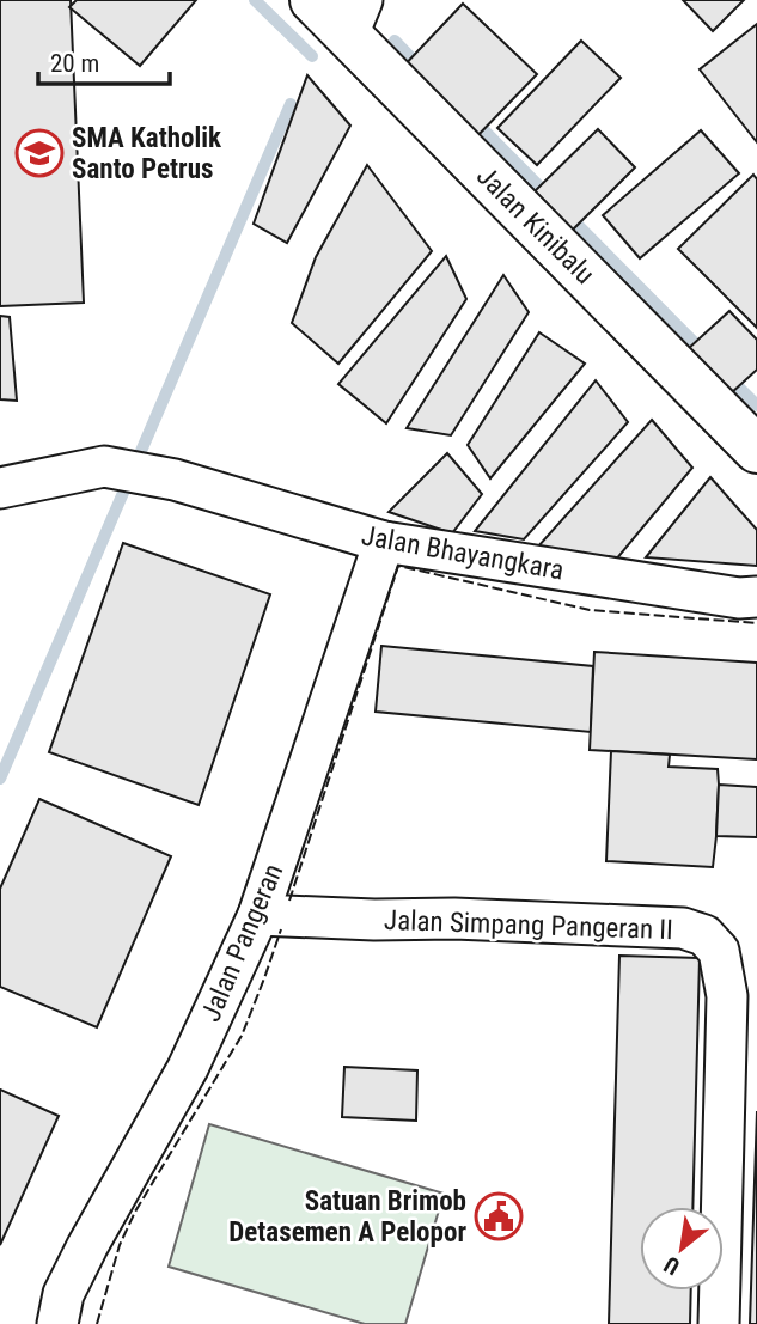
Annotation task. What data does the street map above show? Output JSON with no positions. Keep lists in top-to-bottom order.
{
  "streets": {
    "street": [
      "Jalan Kinibalu",
      "Jalan Bhayangkara",
      "Jalan Simpang Pangeran II",
      "Jalan Pangeran"
    ]
  },
  "crossings": [
    ["Jalan Bhayangkara", "Jalan Pangeran"],
    ["Jalan Simpang Pangeran II", "Jalan Pangeran"]
  ],
  "places": {
    "school or university": ["SMA Katholik Santo Petrus"],
    "public building": ["Satuan Brimob Detasemen A Pelopor"]
  },
  "scale_bar": "20 m",
  "north": "bottom left"
}
